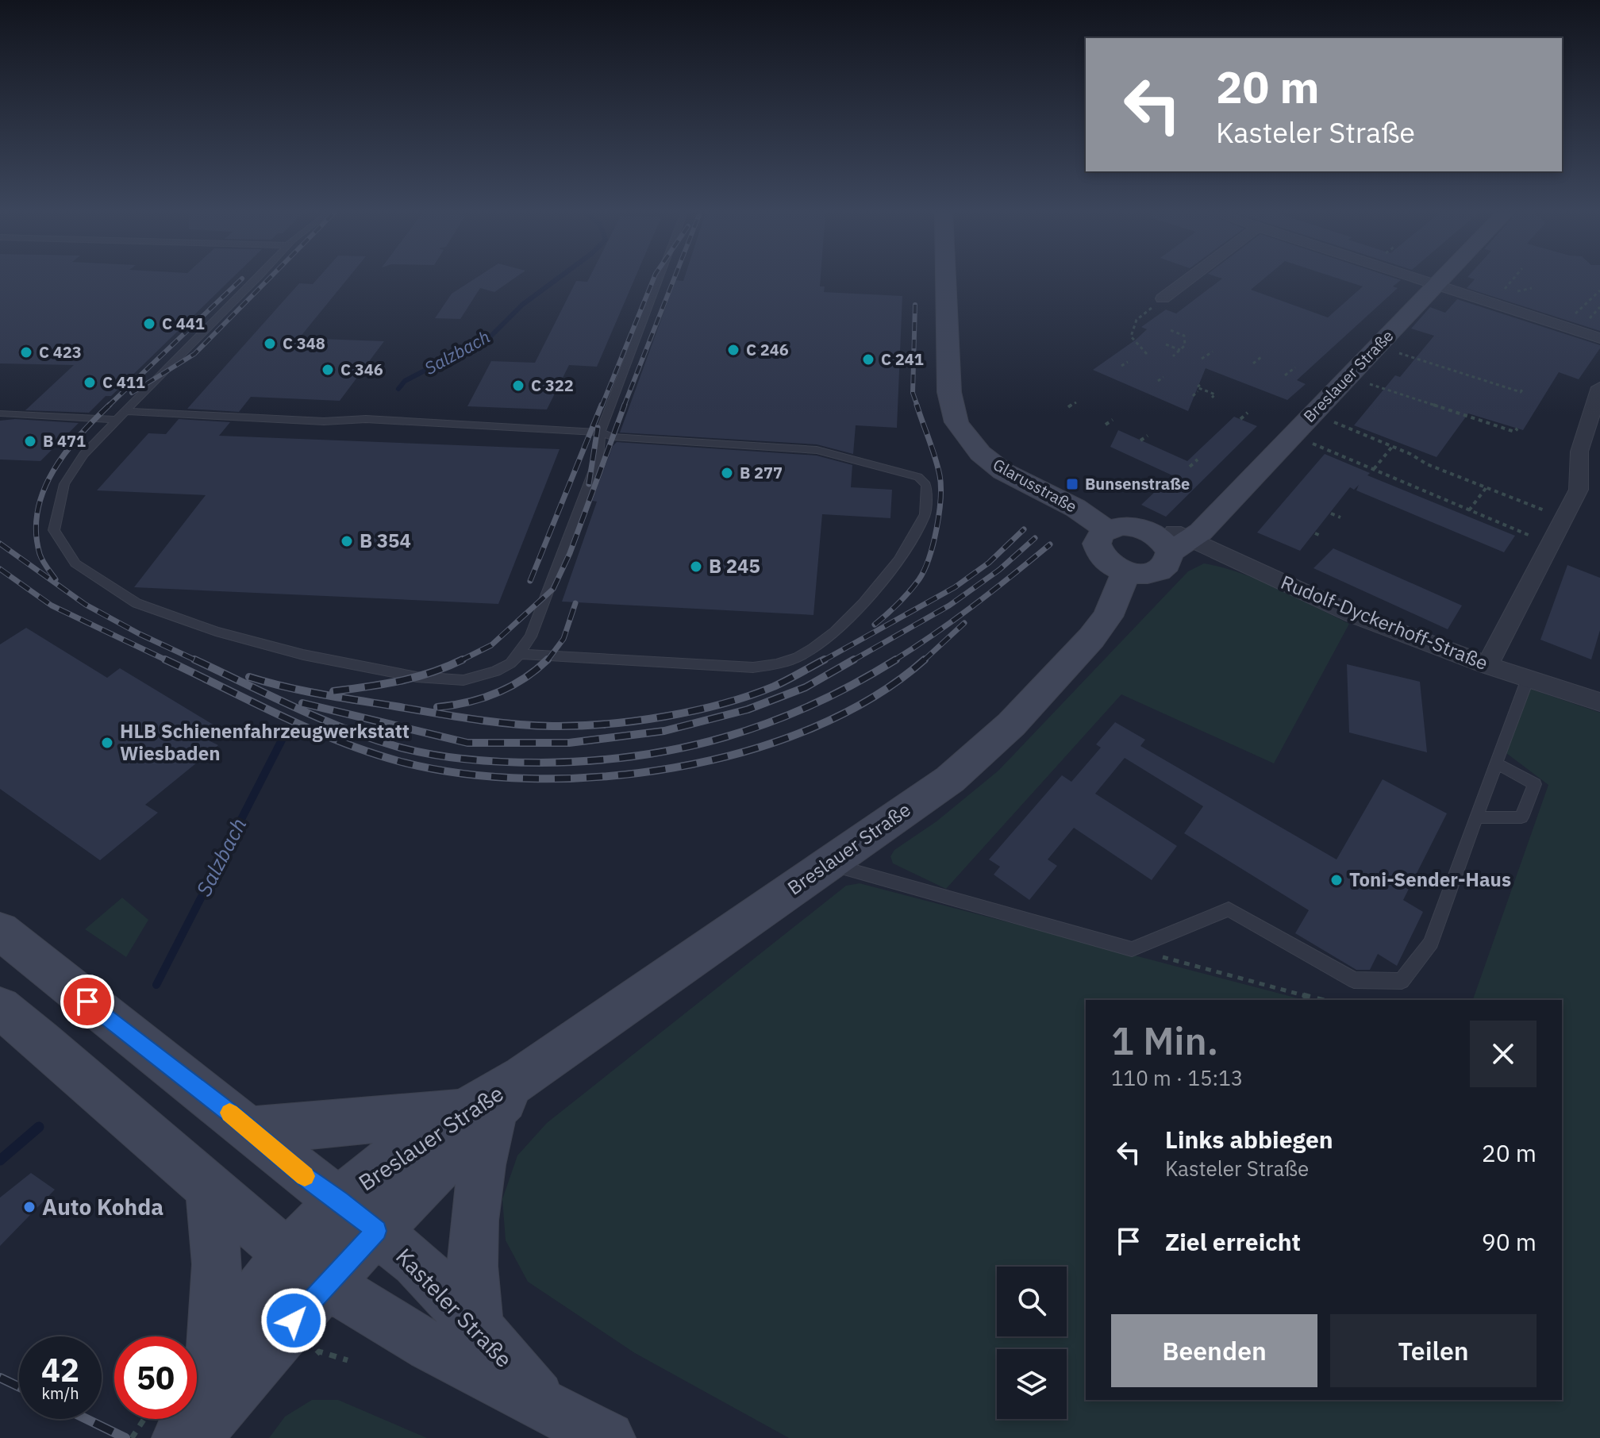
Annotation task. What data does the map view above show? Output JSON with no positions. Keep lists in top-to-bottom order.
{
  "streets": {
    "street": [
      "Breslauer Straße",
      "Glarusstraße",
      "Rudolf-Dyckerhoff-Straße",
      "Kasteler Straße"
    ]
  },
  "crossings": [
    ["Breslauer Straße", "Rudolf-Dyckerhoff-Straße"],
    ["Breslauer Straße", "Kasteler Straße"]
  ],
  "water": ["Salzbach"],
  "places": {
    "other": [
      "C 441",
      "C 348",
      "C 246",
      "C 423",
      "C 241",
      "C 346",
      "C 411",
      "C 322",
      "B 471",
      "B 277",
      "B 354",
      "B 245",
      "HLB Schienenfahrzeugwerkstatt Wiesbaden",
      "Toni-Sender-Haus",
      "Auto Kohda"
    ],
    "transit": ["Bunsenstraße"]
  },
  "page": {
    "turn": ["20 m", "Kasteler Straße"],
    "heading": ["1 Min.", "110 m · 15:13"],
    "list": [
      {
        "name": "Links abbiegen",
        "note": "Kasteler Straße",
        "value": "20 m"
      },
      {
        "name": "Ziel erreicht",
        "value": "90 m"
      }
    ],
    "buttons": ["Beenden", "Teilen"],
    "speed": "42 km/h",
    "limit": "50"
  }
}
